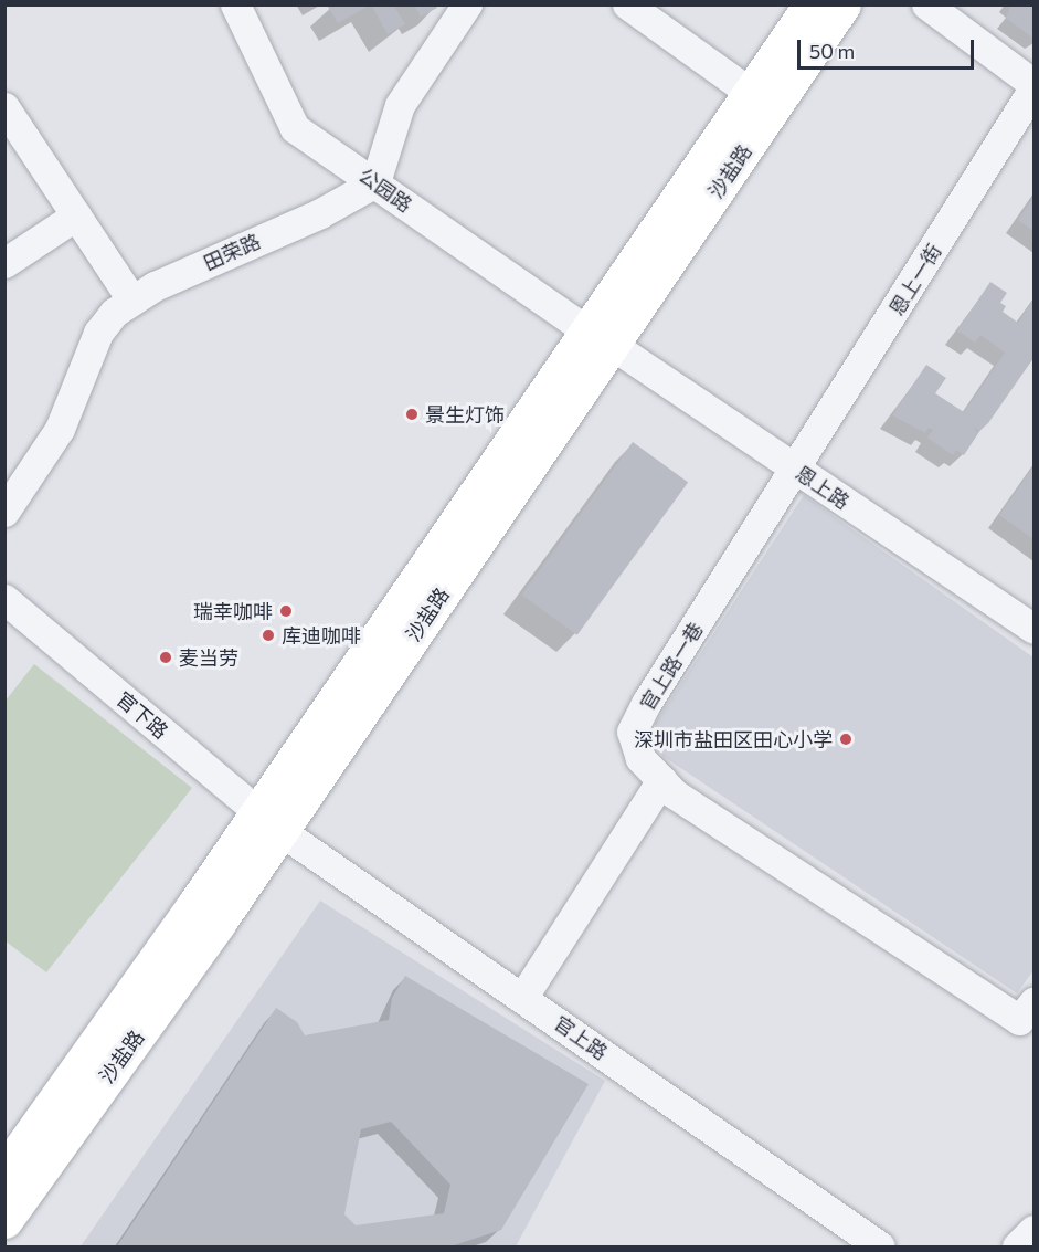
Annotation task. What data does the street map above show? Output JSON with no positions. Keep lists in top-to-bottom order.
{
  "streets": {
    "main road": ["沙盐路"],
    "street": [
      "公园路",
      "田荣路",
      "恩上一街",
      "恩上路",
      "官上路一巷",
      "官下路",
      "官上路"
    ]
  },
  "crossings": [
    ["沙盐路", "公园路"],
    ["沙盐路", "恩上路"],
    ["沙盐路", "官下路"],
    ["沙盐路", "官上路"],
    ["公园路", "田荣路"],
    ["公园路", "恩上路"],
    ["恩上一街", "恩上路"],
    ["恩上一街", "官上路一巷"],
    ["恩上路", "官上路一巷"],
    ["官下路", "官上路"]
  ],
  "places": [
    "景生灯饰",
    "瑞幸咖啡",
    "库迪咖啡",
    "麦当劳",
    "深圳市盐田区田心小学"
  ],
  "scale_bar": "50 m"
}
